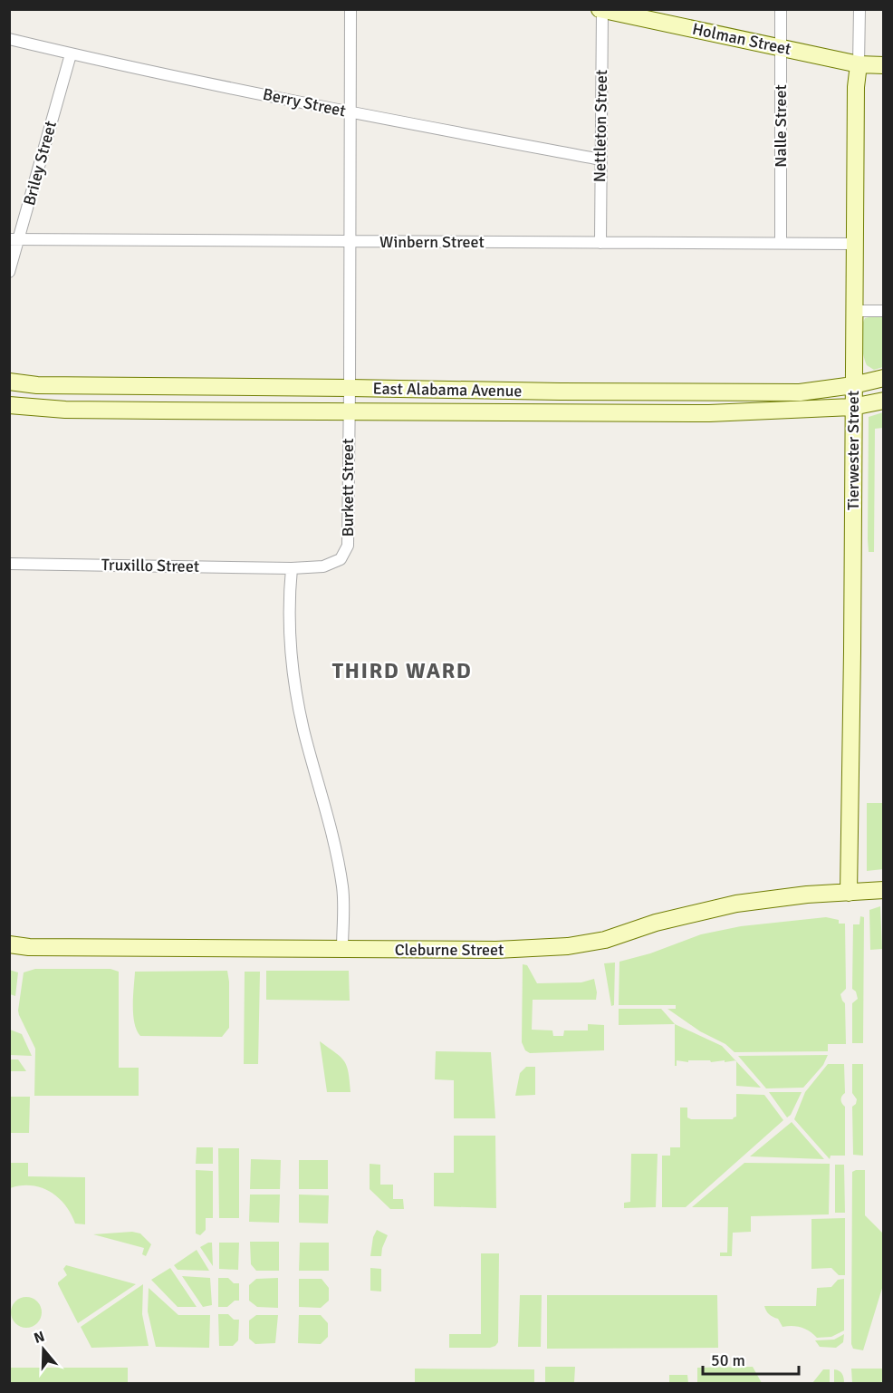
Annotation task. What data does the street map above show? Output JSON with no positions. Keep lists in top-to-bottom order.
{
  "streets": {
    "street": [
      "Holman Street",
      "Berry Street",
      "Nettleton Street",
      "Nalle Street",
      "Briley Street",
      "Winbern Street",
      "East Alabama Avenue",
      "Tierwester Street",
      "Burkett Street",
      "Truxillo Street",
      "Cleburne Street"
    ]
  },
  "crossings": [
    ["Holman Street", "Nettleton Street"],
    ["Holman Street", "Nalle Street"],
    ["Holman Street", "Tierwester Street"],
    ["Berry Street", "Nettleton Street"],
    ["Berry Street", "Briley Street"],
    ["Berry Street", "Burkett Street"],
    ["Nettleton Street", "Winbern Street"],
    ["Nalle Street", "Winbern Street"],
    ["Briley Street", "Winbern Street"],
    ["Winbern Street", "Tierwester Street"],
    ["Winbern Street", "Burkett Street"],
    ["East Alabama Avenue", "Tierwester Street"],
    ["East Alabama Avenue", "Burkett Street"],
    ["Tierwester Street", "Cleburne Street"],
    ["Burkett Street", "Truxillo Street"]
  ],
  "districts": ["THIRD WARD"],
  "scale_bar": "50 m",
  "north": "top"
}
